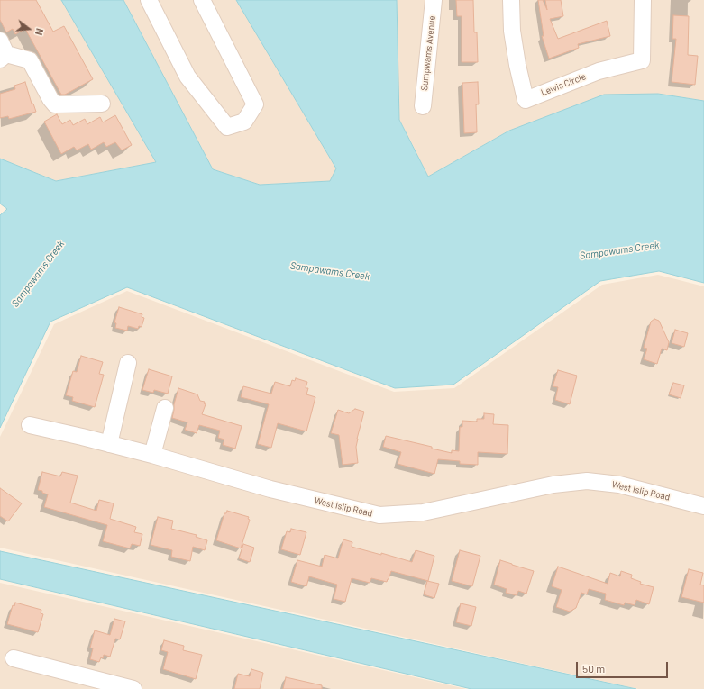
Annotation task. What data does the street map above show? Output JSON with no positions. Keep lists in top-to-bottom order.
{
  "streets": {
    "street": ["Sumpwams Avenue", "Lewis Circle", "West Islip Road"]
  },
  "water": ["Sampawams Creek"],
  "scale_bar": "50 m",
  "north": "right"
}
